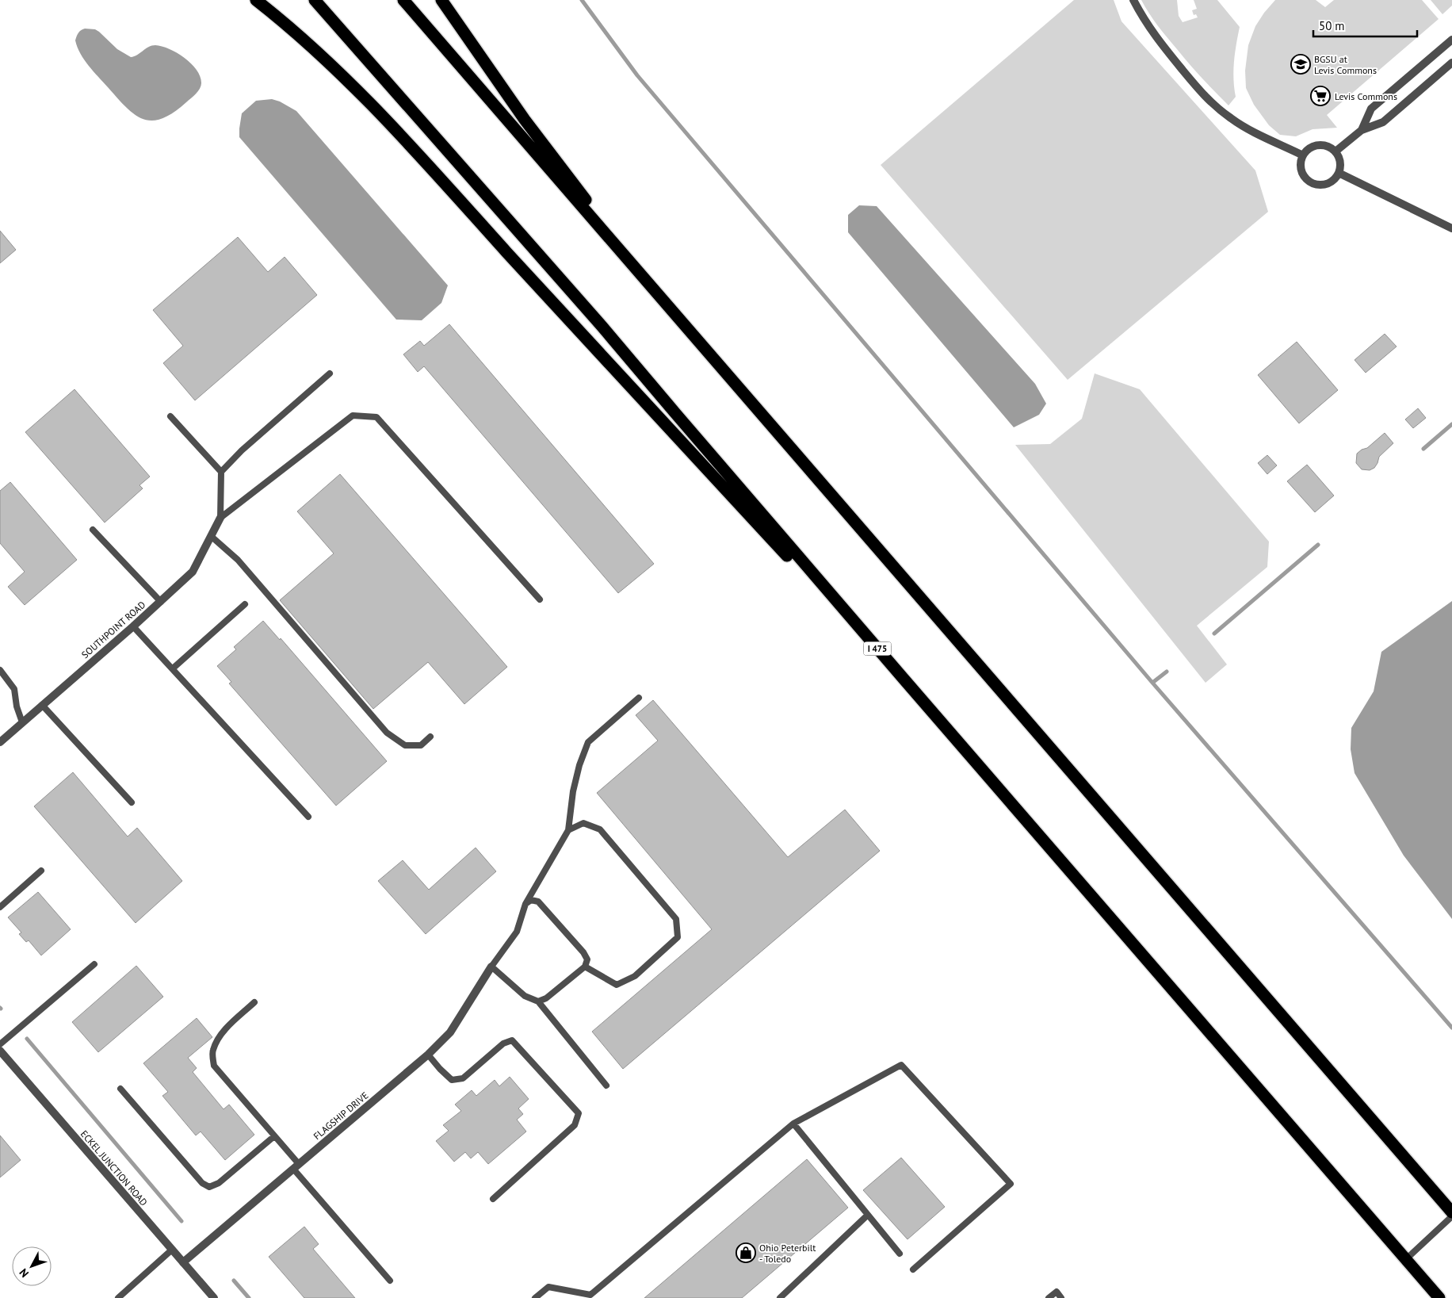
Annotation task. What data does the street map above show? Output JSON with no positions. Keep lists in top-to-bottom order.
{
  "streets": {
    "highway": ["I 475"],
    "street": ["SOUTHPOINT ROAD", "FLAGSHIP DRIVE", "ECKEL JUNCTION ROAD"]
  },
  "crossings": [
    ["FLAGSHIP DRIVE", "ECKEL JUNCTION ROAD"]
  ],
  "places": {
    "school or university": ["BGSU at Levis Commons"],
    "supermarket": ["Levis Commons"],
    "shop": ["Ohio Peterbilt - Toledo"]
  },
  "scale_bar": "50 m",
  "north": "bottom left"
}
